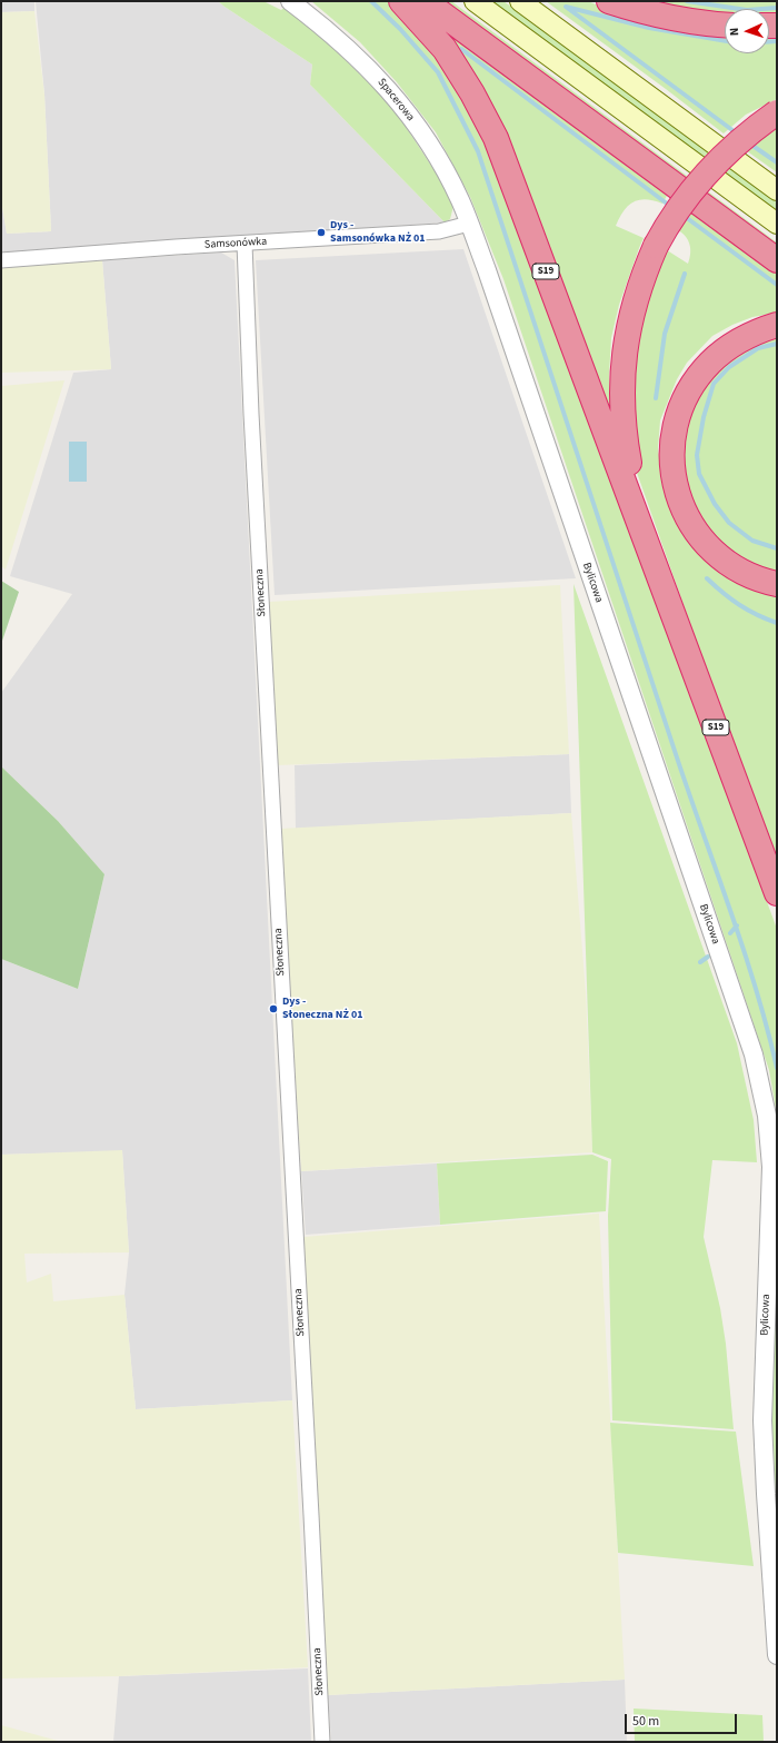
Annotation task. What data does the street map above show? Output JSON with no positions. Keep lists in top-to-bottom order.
{
  "streets": {
    "highway": ["S19"],
    "street": [
      "Spacerowa",
      "Samsonówka",
      "Bylicowa",
      "Słoneczna"
    ]
  },
  "crossings": [
    ["Spacerowa", "Samsonówka"],
    ["Spacerowa", "Bylicowa"],
    ["Samsonówka", "Bylicowa"],
    ["Samsonówka", "Słoneczna"]
  ],
  "places": ["Dys - Samsonówka NŻ 01", "Dys - Słoneczna NŻ 01"],
  "scale_bar": "50 m",
  "north": "left"
}
